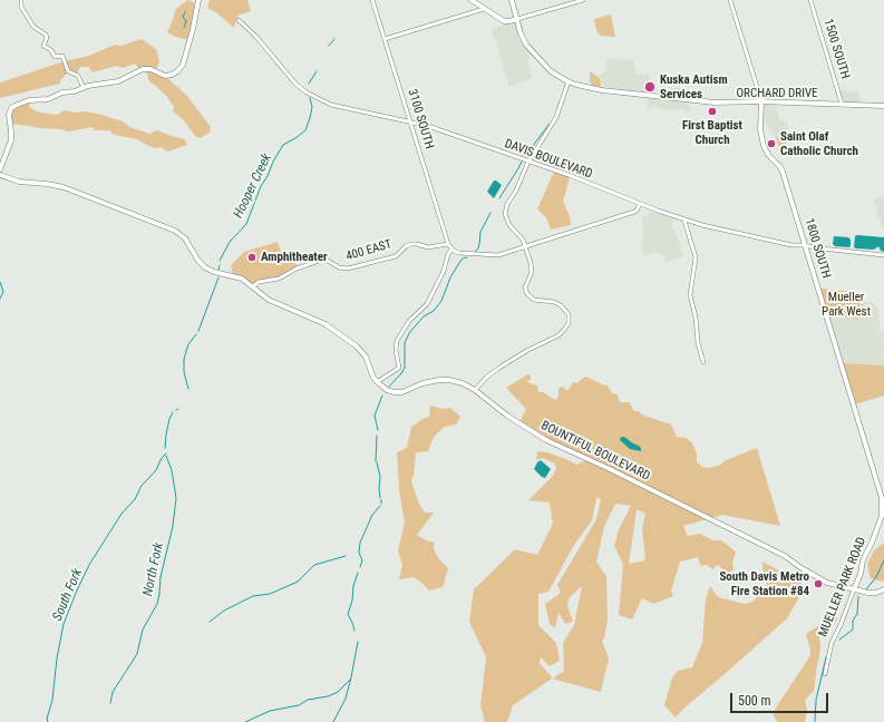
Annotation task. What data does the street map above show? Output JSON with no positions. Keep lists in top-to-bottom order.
{
  "streets": {
    "main road": [
      "ORCHARD DRIVE",
      "1800 SOUTH",
      "BOUNTIFUL BOULEVARD",
      "MUELLER PARK ROAD"
    ],
    "street": [
      "1500 SOUTH",
      "3100 SOUTH",
      "DAVIS BOULEVARD",
      "400 EAST"
    ]
  },
  "crossings": [
    ["1500 SOUTH", "ORCHARD DRIVE"],
    ["ORCHARD DRIVE", "1800 SOUTH"],
    ["3100 SOUTH", "DAVIS BOULEVARD"],
    ["3100 SOUTH", "400 EAST"],
    ["DAVIS BOULEVARD", "1800 SOUTH"],
    ["1800 SOUTH", "MUELLER PARK ROAD"],
    ["BOUNTIFUL BOULEVARD", "MUELLER PARK ROAD"]
  ],
  "water": ["Hooper Creek", "North Fork", "South Fork"],
  "parks": ["Mueller Park West"],
  "places": [
    "Kuska Autism Services",
    "First Baptist Church",
    "Saint Olaf Catholic Church",
    "Amphitheater",
    "South Davis Metro Fire Station #84"
  ],
  "scale_bar": "500 m"
}
